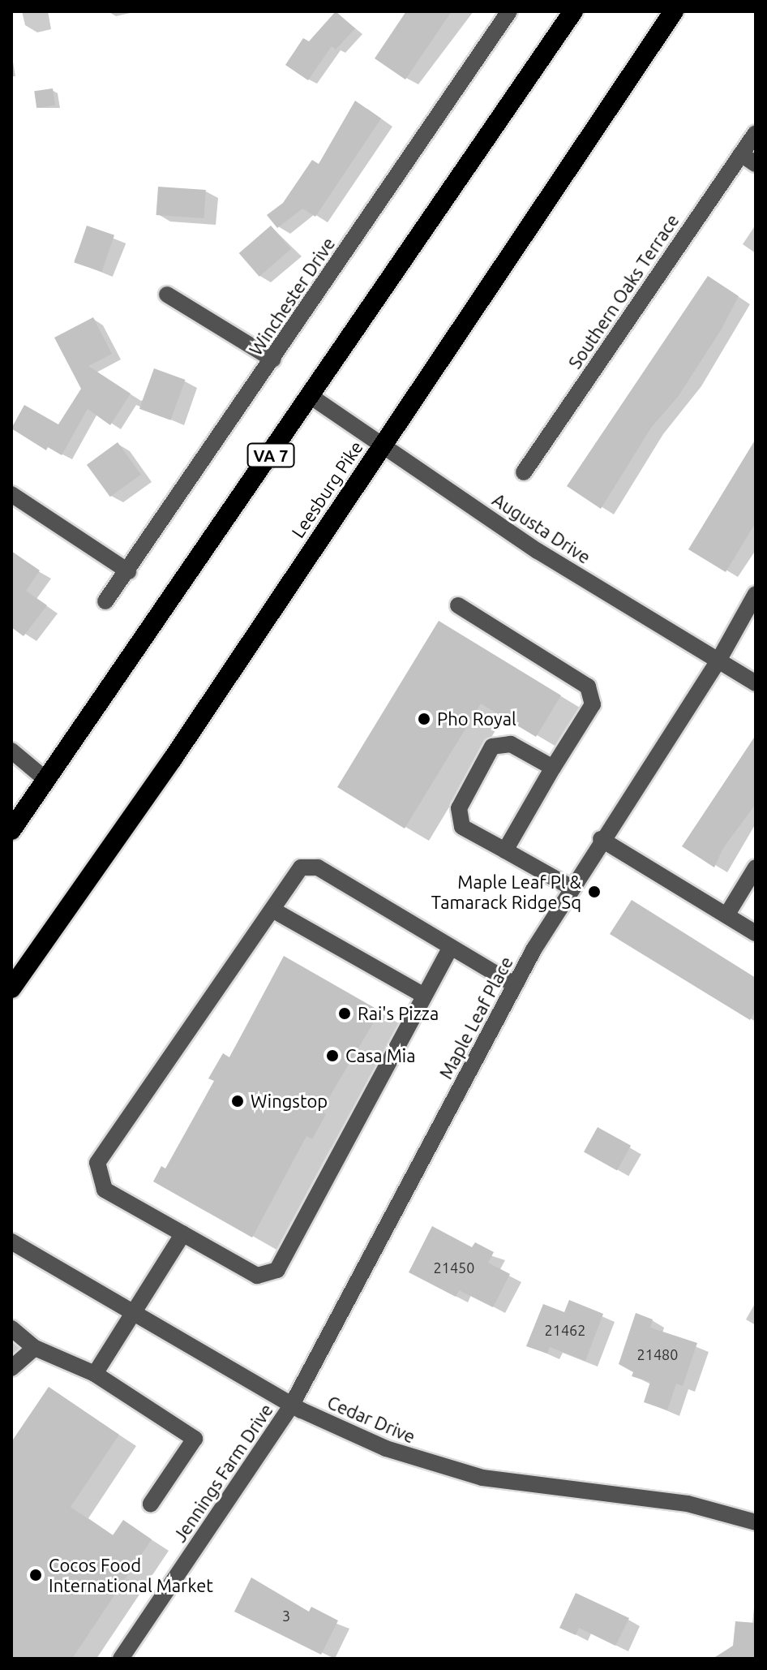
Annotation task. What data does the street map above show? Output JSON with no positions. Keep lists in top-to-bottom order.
{
  "streets": {
    "highway": ["VA 7", "Leesburg Pike"],
    "street": [
      "Southern Oaks Terrace",
      "Winchester Drive",
      "Augusta Drive",
      "Maple Leaf Place",
      "Cedar Drive",
      "Jennings Farm Drive"
    ]
  },
  "crossings": [
    ["VA 7", "Augusta Drive"],
    ["Leesburg Pike", "Augusta Drive"],
    ["Augusta Drive", "Maple Leaf Place"],
    ["Maple Leaf Place", "Cedar Drive"],
    ["Maple Leaf Place", "Jennings Farm Drive"],
    ["Cedar Drive", "Jennings Farm Drive"]
  ],
  "places": [
    "Pho Royal",
    "Maple Leaf Pl & Tamarack Ridge Sq",
    "Rai's Pizza",
    "Casa Mia",
    "Wingstop",
    "Cocos Food International Market"
  ],
  "house_numbers": [
    "21450",
    "21462",
    "21480",
    "3"
  ]
}
